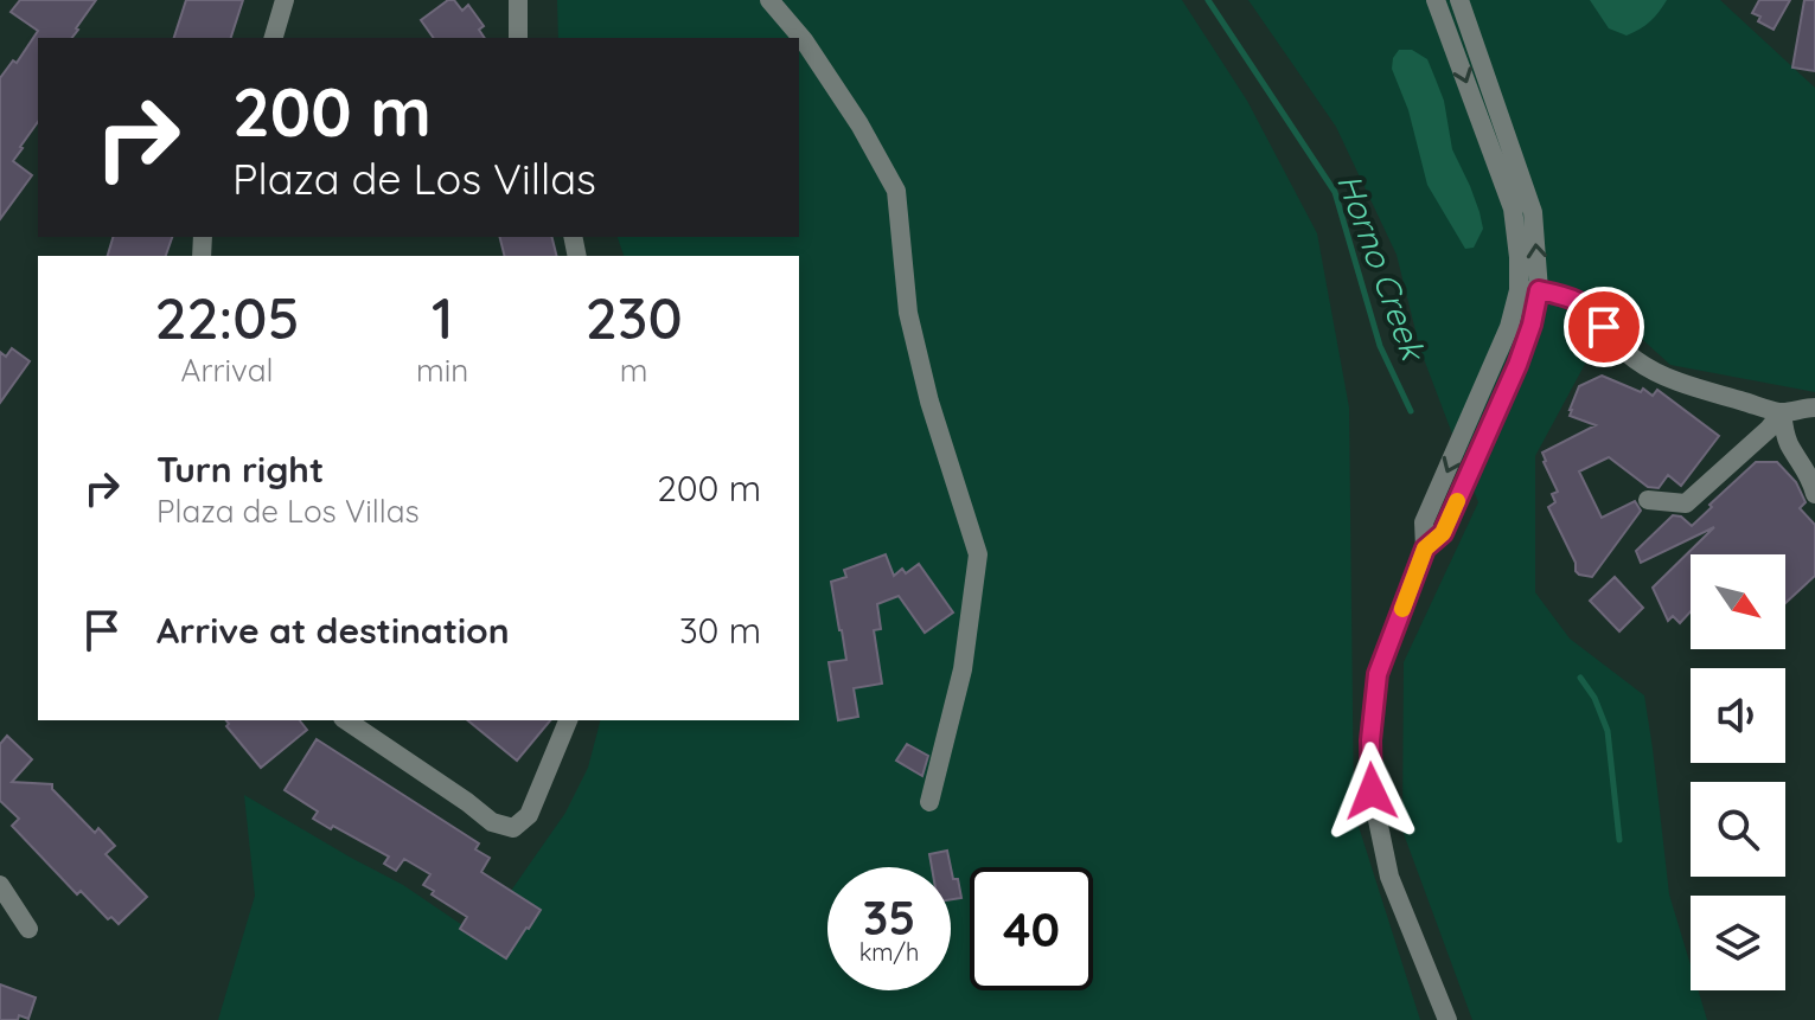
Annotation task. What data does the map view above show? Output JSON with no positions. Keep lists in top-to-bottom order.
{
  "water": ["Horno Creek"],
  "north": "bottom right",
  "page": {
    "turn": ["200 m", "Plaza de Los Villas"],
    "eta": [
      "22:05",
      "Arrival",
      "1",
      "min",
      "230",
      "m"
    ],
    "list": [
      {
        "name": "Turn right",
        "note": "Plaza de Los Villas",
        "value": "200 m"
      },
      {
        "name": "Arrive at destination",
        "value": "30 m"
      }
    ],
    "speed": "35 km/h",
    "limit": "40"
  }
}
